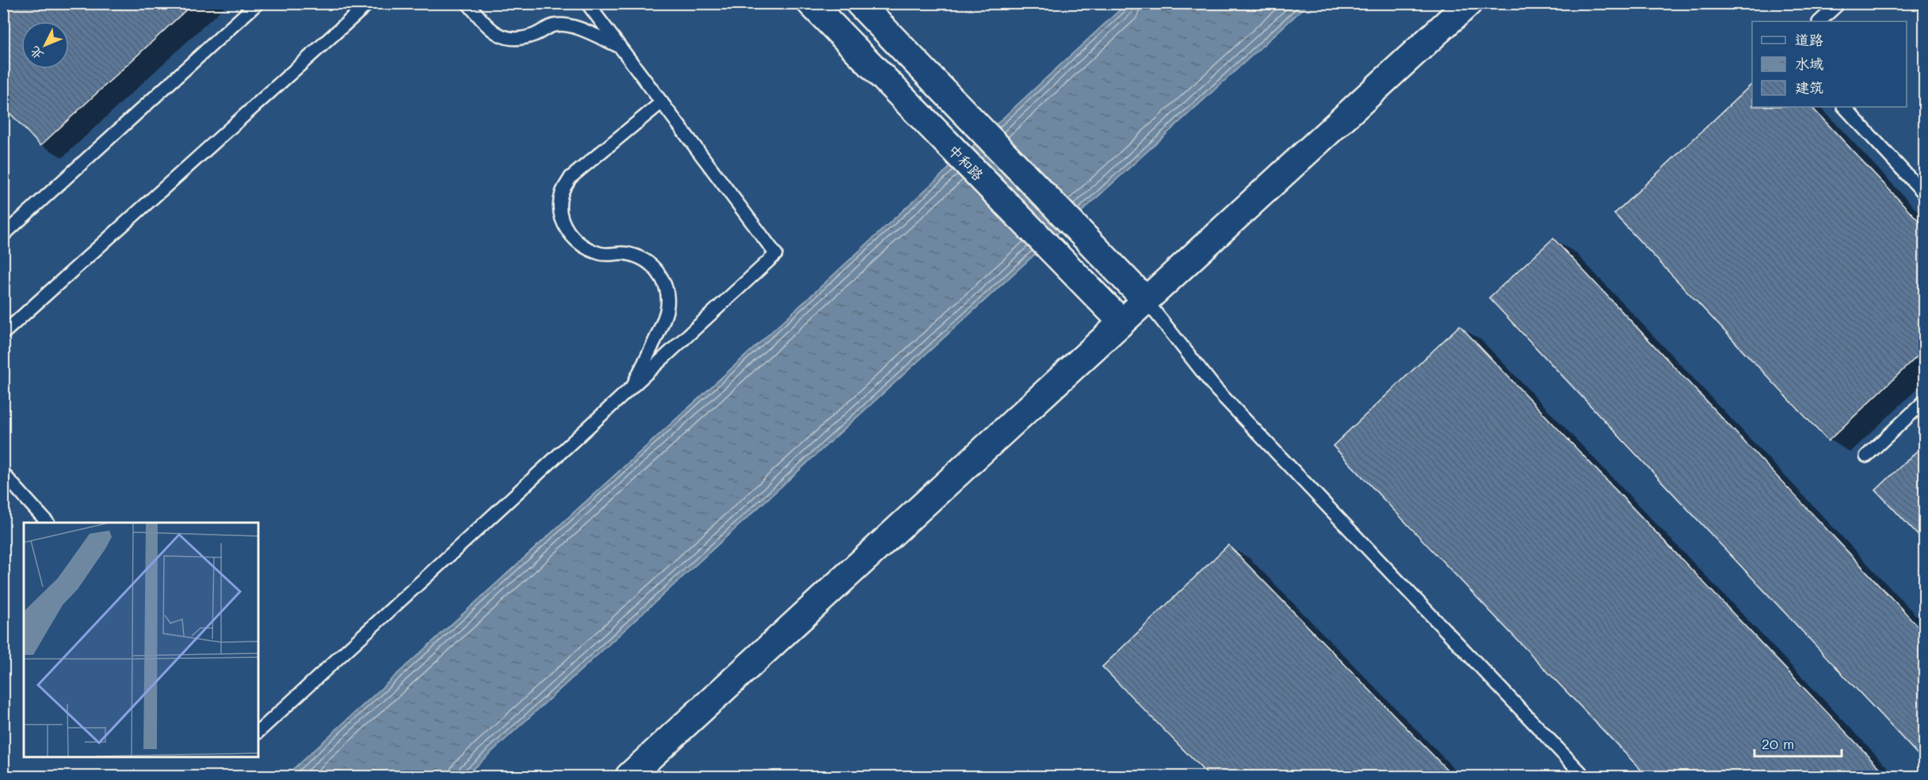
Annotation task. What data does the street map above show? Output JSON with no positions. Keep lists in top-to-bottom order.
{
  "streets": {
    "main road": ["中和路"]
  },
  "legend": ["道路", "水域", "建筑"],
  "scale_bar": "20 m",
  "north": "bottom left"
}
